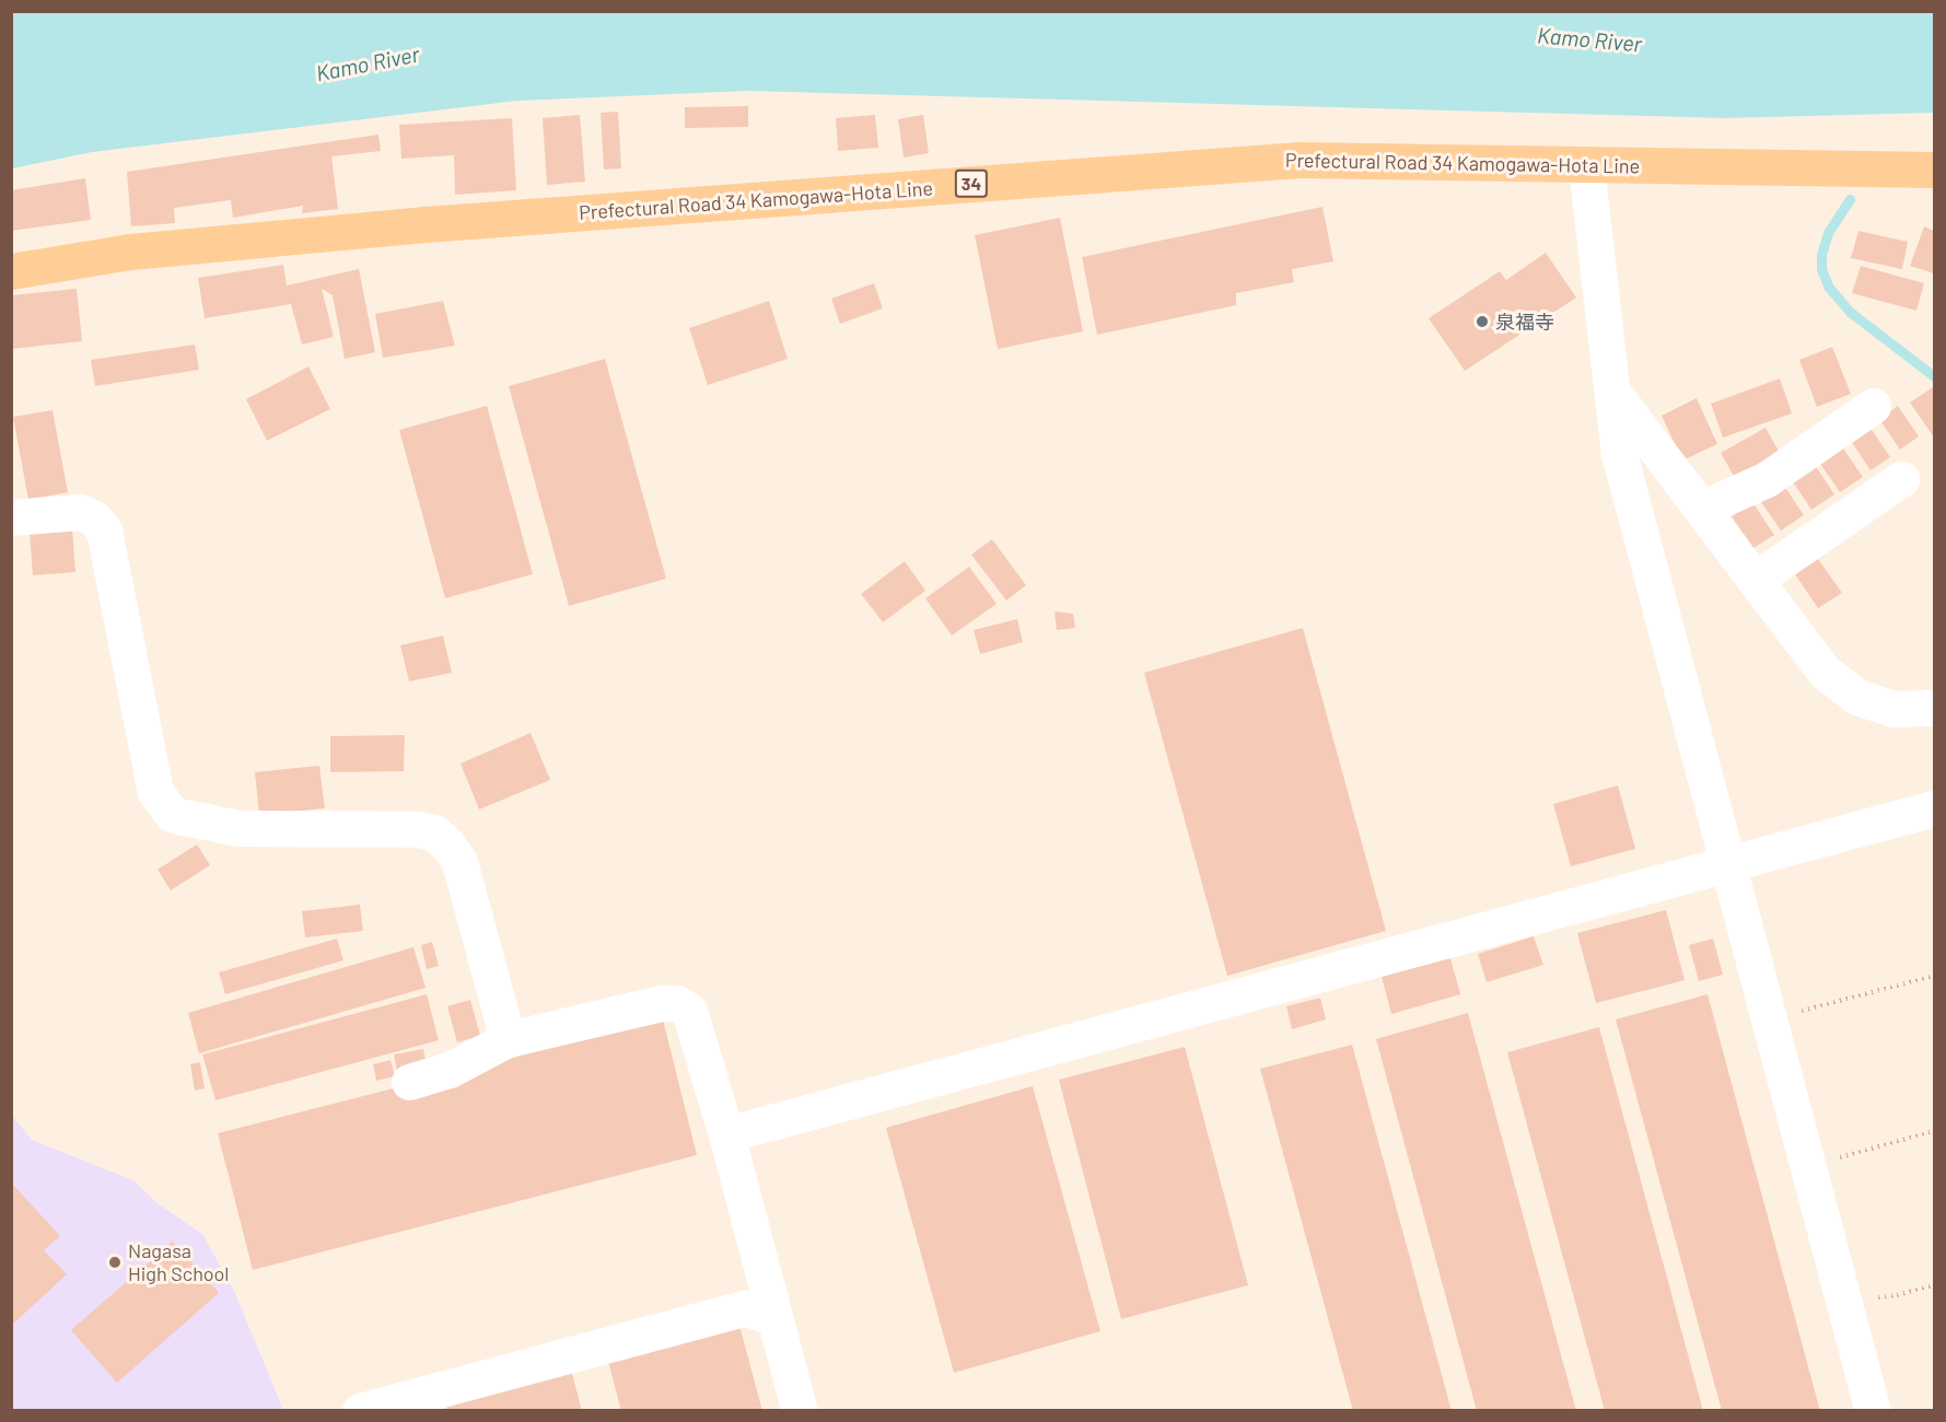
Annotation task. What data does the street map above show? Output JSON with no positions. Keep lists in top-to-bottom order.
{
  "streets": {
    "main road": ["Prefectural Road 34 Kamogawa-Hota Line", "34"]
  },
  "water": ["Kamo River"],
  "places": ["泉福寺", "Nagasa High School"]
}
